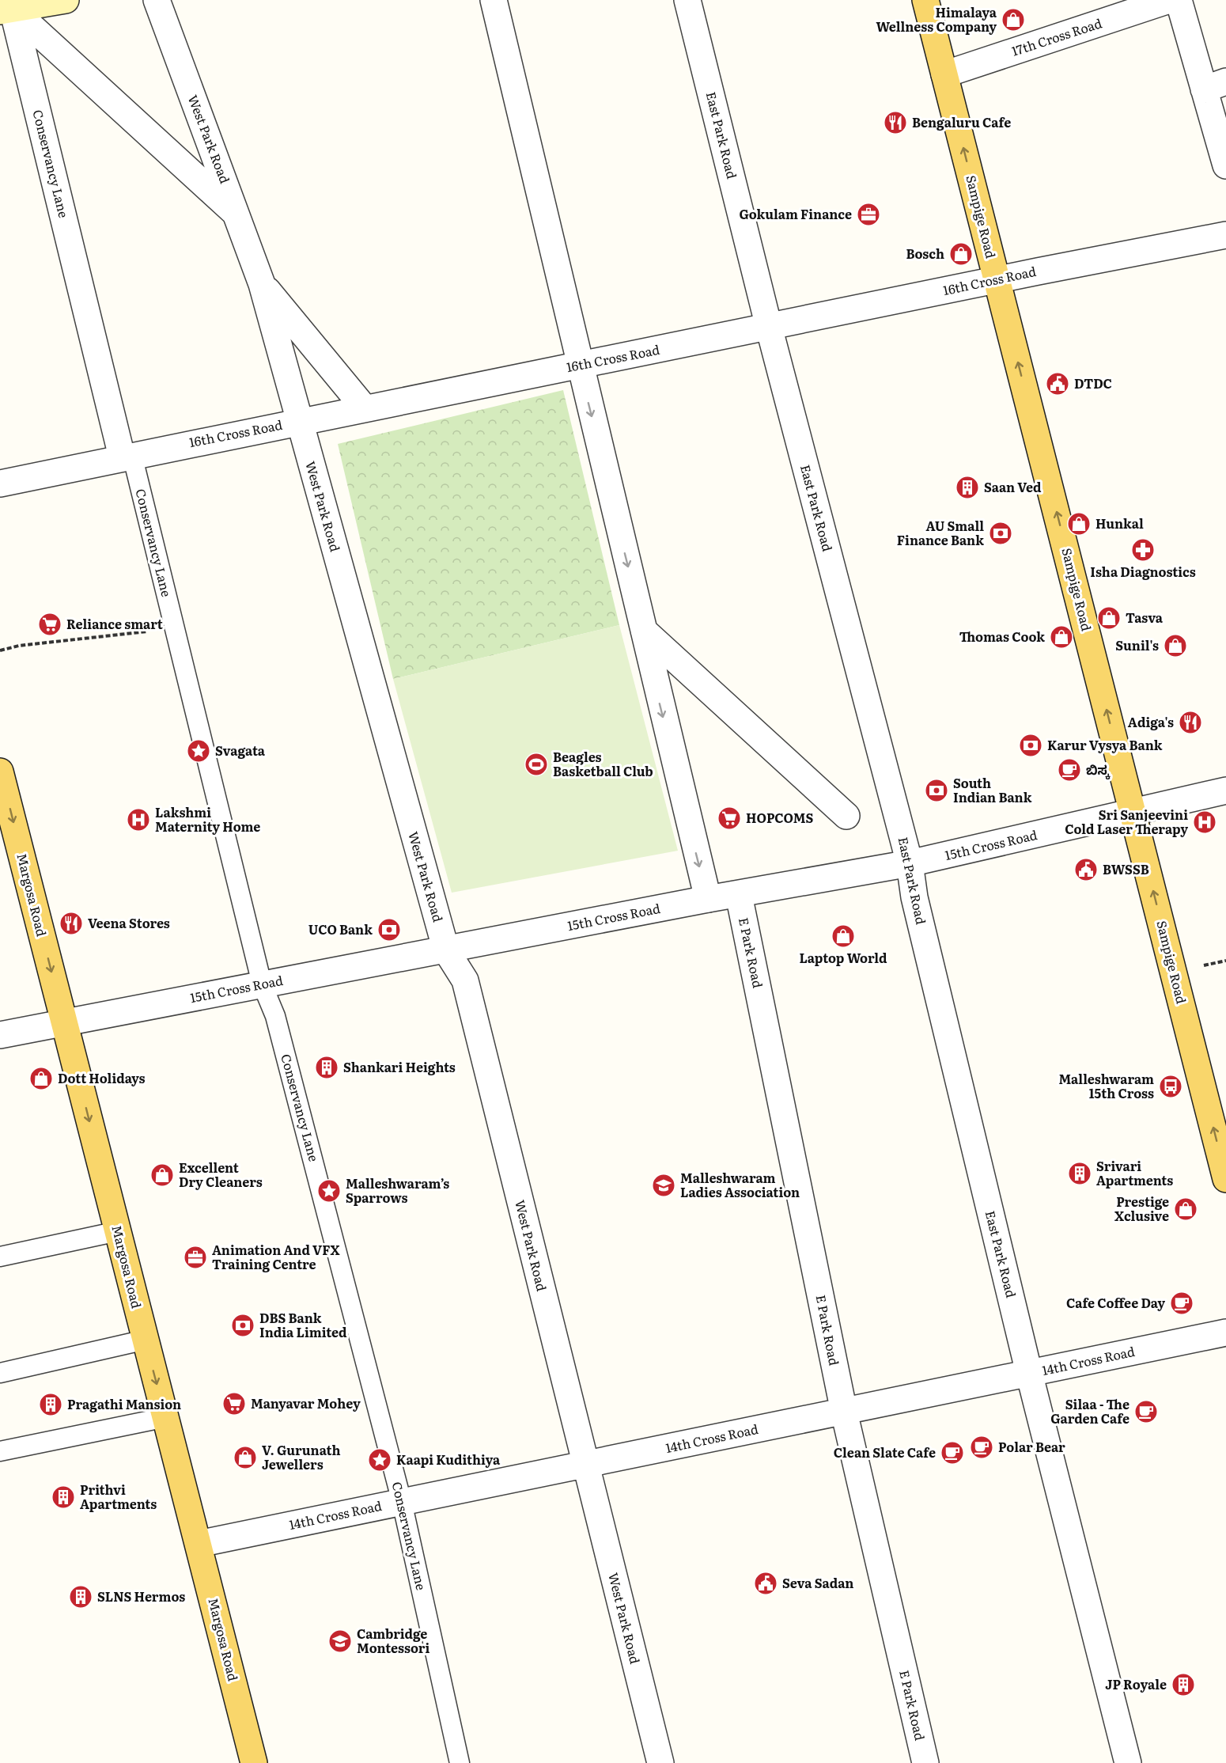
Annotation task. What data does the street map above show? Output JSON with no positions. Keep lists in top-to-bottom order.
{
  "streets": {
    "main road": ["Sampige Road", "Margosa Road"],
    "street": [
      "17th Cross Road",
      "East Park Road",
      "West Park Road",
      "Conservancy Lane",
      "16th Cross Road",
      "15th Cross Road",
      "E Park Road",
      "14th Cross Road"
    ]
  },
  "crossings": [
    ["17th Cross Road", "Sampige Road"],
    ["East Park Road", "16th Cross Road"],
    ["East Park Road", "15th Cross Road"],
    ["East Park Road", "14th Cross Road"],
    ["West Park Road", "16th Cross Road"],
    ["West Park Road", "15th Cross Road"],
    ["West Park Road", "14th Cross Road"],
    ["Conservancy Lane", "16th Cross Road"],
    ["Conservancy Lane", "15th Cross Road"],
    ["Conservancy Lane", "14th Cross Road"],
    ["Sampige Road", "16th Cross Road"],
    ["Sampige Road", "15th Cross Road"],
    ["15th Cross Road", "Margosa Road"],
    ["15th Cross Road", "E Park Road"],
    ["Margosa Road", "14th Cross Road"],
    ["E Park Road", "14th Cross Road"]
  ],
  "one_way": ["Sampige Road", "Margosa Road"],
  "places": {
    "shop": [
      "Himalaya Wellness Company",
      "Bosch",
      "Hunkal",
      "Tasva",
      "Thomas Cook",
      "Sunil's",
      "Laptop World",
      "Dott Holidays",
      "Excellent Dry Cleaners",
      "Prestige Xclusive",
      "V. Gurunath Jewellers"
    ],
    "restaurant": ["Bengaluru Cafe", "Adiga's", "Veena Stores"],
    "office": ["Gokulam Finance", "Animation And VFX Training Centre"],
    "public building": ["DTDC", "BWSSB", "Seva Sadan"],
    "building": [
      "Saan Ved",
      "Shankari Heights",
      "Srivari Apartments",
      "Pragathi Mansion",
      "Prithvi Apartments",
      "SLNS Hermos",
      "JP Royale"
    ],
    "bank": [
      "AU Small Finance Bank",
      "Karur Vysya Bank",
      "South Indian Bank",
      "UCO Bank",
      "DBS Bank India Limited"
    ],
    "pharmacy": ["Isha Diagnostics"],
    "supermarket": ["Reliance smart", "HOPCOMS", "Manyavar Mohey"],
    "place": ["Svagata", "Malleshwaram’s Sparrows", "Kaapi Kudithiya"],
    "sports": ["Beagles Basketball Club"],
    "cafe": [
      "ಬಿಸ್ಕ",
      "Cafe Coffee Day",
      "Silaa - The Garden Cafe",
      "Polar Bear",
      "Clean Slate Cafe"
    ],
    "hospital": ["Lakshmi Maternity Home", "Sri Sanjeevini Cold Laser Therapy"],
    "bus stop": ["Malleshwaram 15th Cross"],
    "school or university": ["Malleshwaram Ladies Association", "Cambridge Montessori"]
  }
}
